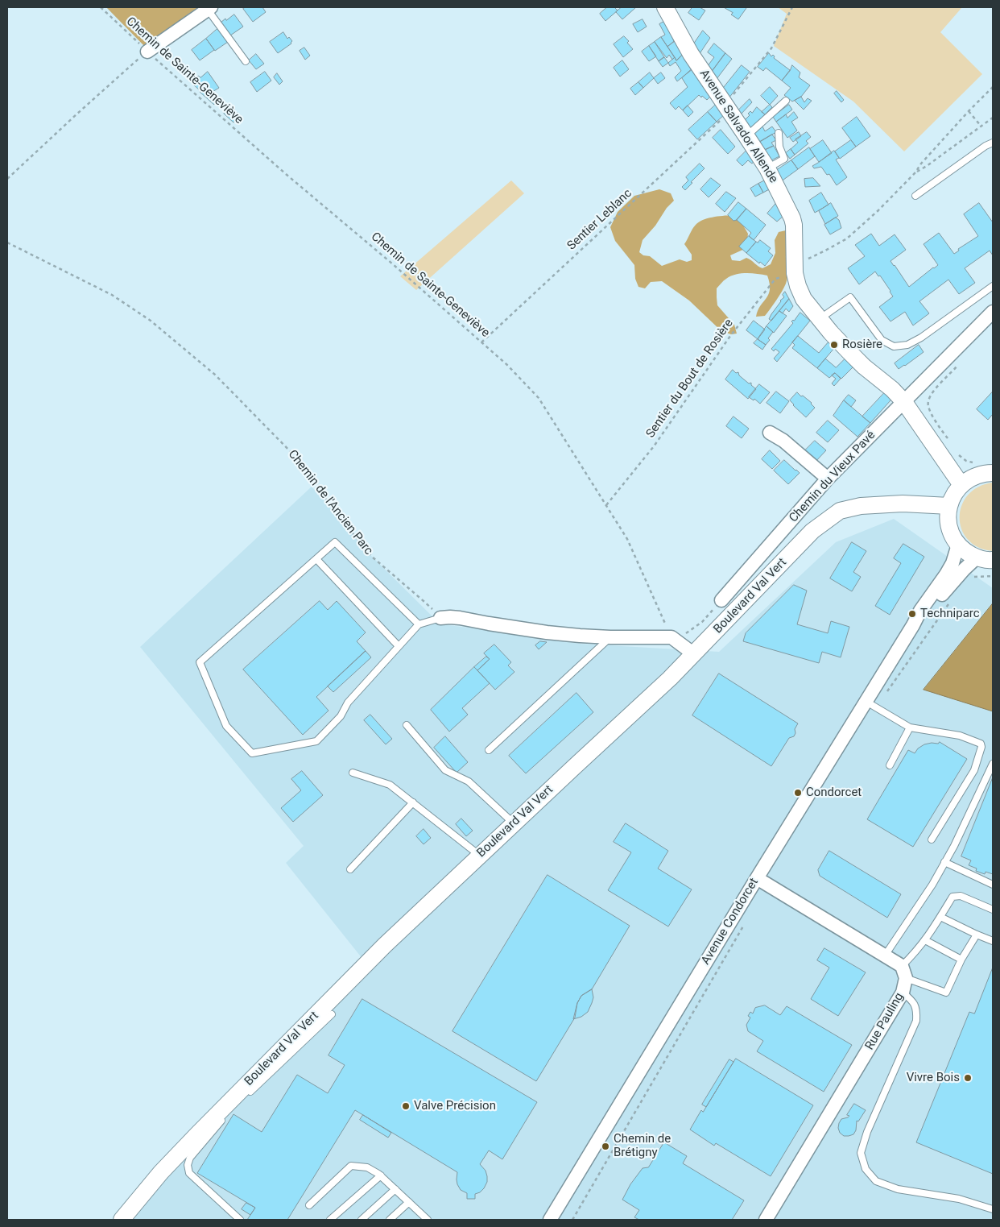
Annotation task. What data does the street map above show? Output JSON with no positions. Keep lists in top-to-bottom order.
{
  "streets": {
    "street": [
      "Avenue Salvador Allende",
      "Chemin du Vieux Pavé",
      "Boulevard Val Vert",
      "Avenue Condorcet",
      "Rue Pauling"
    ],
    "path": [
      "Chemin de Sainte-Geneviève",
      "Sentier Leblanc",
      "Sentier du Bout de Rosière",
      "Chemin de l'Ancien Parc"
    ]
  },
  "crossings": [
    ["Chemin de Sainte-Geneviève", "Sentier Leblanc"],
    ["Chemin de Sainte-Geneviève", "Sentier du Bout de Rosière"],
    ["Avenue Salvador Allende", "Sentier Leblanc"],
    ["Avenue Salvador Allende", "Sentier du Bout de Rosière"],
    ["Avenue Salvador Allende", "Chemin du Vieux Pavé"]
  ],
  "places": [
    "Rosière",
    "Techniparc",
    "Condorcet",
    "Vivre Bois",
    "Valve Précision",
    "Chemin de Brétigny"
  ]
}
